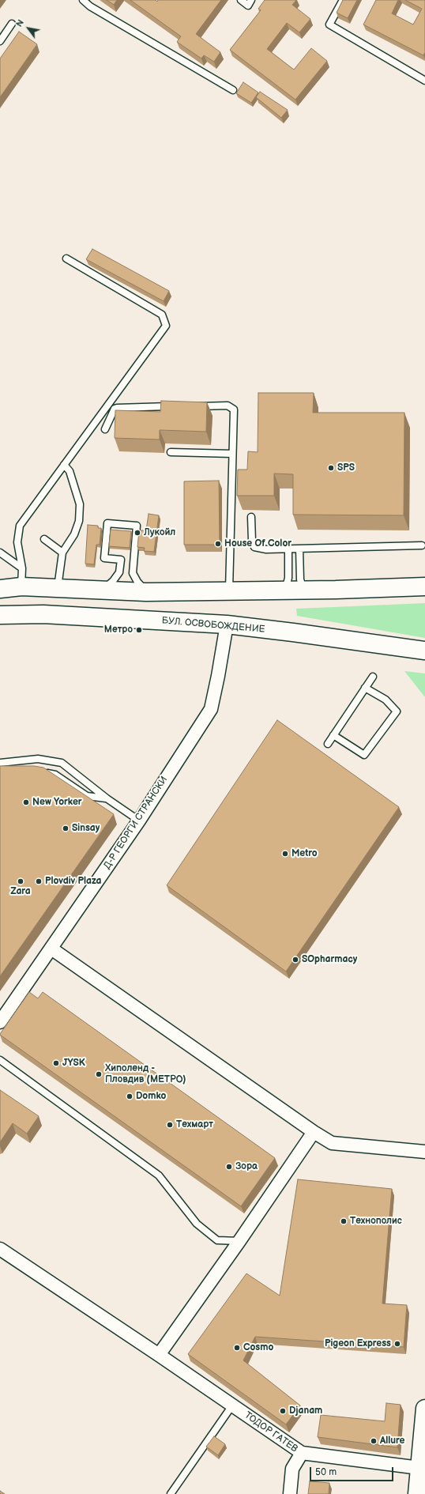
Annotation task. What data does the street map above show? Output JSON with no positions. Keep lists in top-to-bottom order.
{
  "streets": {
    "main road": ["БУЛ. ОСВОБОЖДЕНИЕ"],
    "street": ["Д-Р ГЕОРГИ СТРАНСКИ", "ТОДОР ГАТЕВ"]
  },
  "crossings": [
    ["БУЛ. ОСВОБОЖДЕНИЕ", "Д-Р ГЕОРГИ СТРАНСКИ"]
  ],
  "places": [
    "SPS",
    "Лукойл",
    "House Of Color",
    "Метро",
    "New Yorker",
    "Sinsay",
    "Metro",
    "Zara",
    "Plovdiv Plaza",
    "SOpharmacy",
    "JYSK",
    "Хиполенд - Пловдив (МЕТРО)",
    "Domko",
    "Техмарт",
    "Зора",
    "Технополис",
    "Pigeon Express",
    "Cosmo",
    "Djanam",
    "Allure"
  ],
  "scale_bar": "50 m",
  "north": "top left"
}
